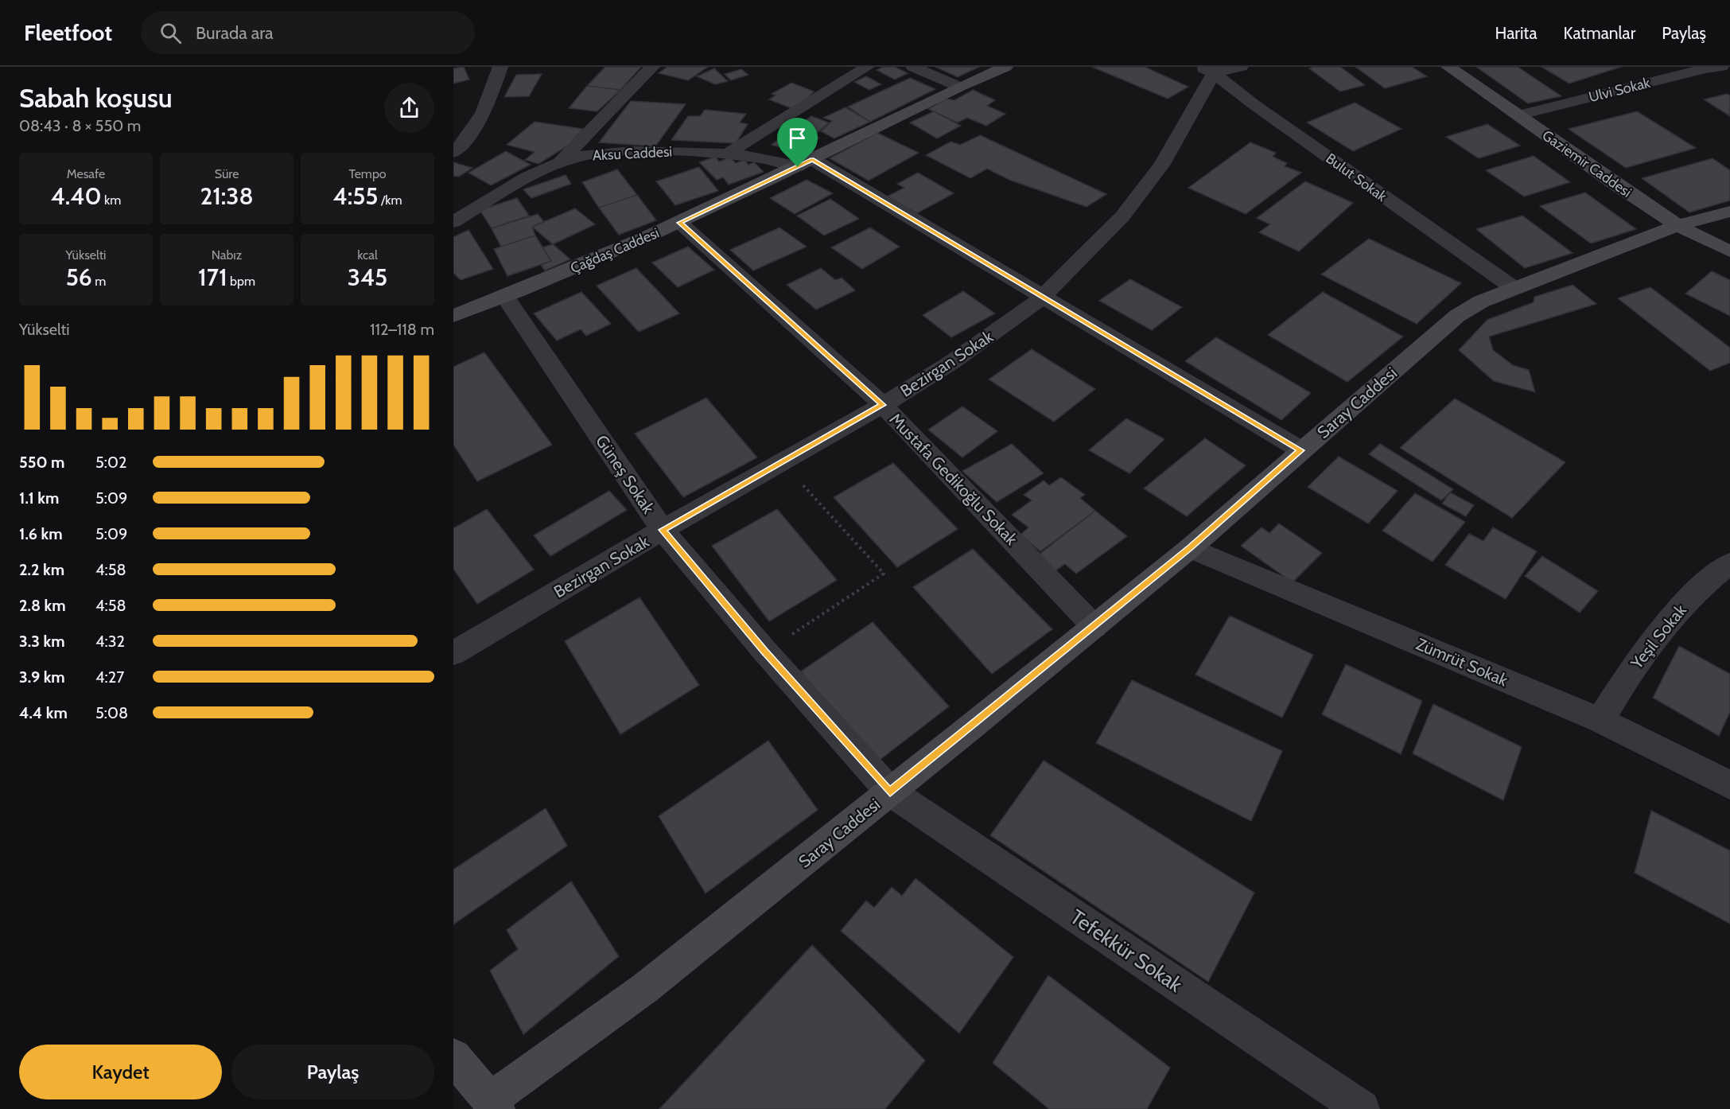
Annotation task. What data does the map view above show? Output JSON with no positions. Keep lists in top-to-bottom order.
{
  "streets": {
    "main road": ["Gaziemir Caddesi", "Çağdaş Caddesi", "Saray Caddesi"],
    "street": [
      "Ulvi Sokak",
      "Aksu Caddesi",
      "Bulut Sokak",
      "Bezirgan Sokak",
      "Güneş Sokak",
      "Mustafa Gedikoğlu Sokak",
      "Yeşil Sokak",
      "Zümrüt Sokak",
      "Tefekkür Sokak"
    ]
  },
  "crossings": [
    ["Ulvi Sokak", "Gaziemir Caddesi"],
    ["Aksu Caddesi", "Çağdaş Caddesi"],
    ["Aksu Caddesi", "Bezirgan Sokak"],
    ["Aksu Caddesi", "Saray Caddesi"],
    ["Gaziemir Caddesi", "Saray Caddesi"],
    ["Bulut Sokak", "Bezirgan Sokak"],
    ["Bulut Sokak", "Saray Caddesi"],
    ["Çağdaş Caddesi", "Güneş Sokak"],
    ["Çağdaş Caddesi", "Mustafa Gedikoğlu Sokak"],
    ["Bezirgan Sokak", "Güneş Sokak"],
    ["Bezirgan Sokak", "Mustafa Gedikoğlu Sokak"],
    ["Saray Caddesi", "Güneş Sokak"],
    ["Saray Caddesi", "Mustafa Gedikoğlu Sokak"],
    ["Saray Caddesi", "Zümrüt Sokak"],
    ["Saray Caddesi", "Tefekkür Sokak"],
    ["Güneş Sokak", "Tefekkür Sokak"],
    ["Yeşil Sokak", "Zümrüt Sokak"]
  ],
  "page": {
    "header": "Fleetfoot",
    "search": "Burada ara",
    "nav": ["Harita", "Katmanlar", "Paylaş"],
    "heading": ["Sabah koşusu", "08:43 · 8 × 550 m"],
    "stats": [
      ["Mesafe", "4.40 km"],
      ["Süre", "21:38"],
      ["Tempo", "4:55 /km"],
      ["Yükselti", "56 m"],
      ["Nabız", "171 bpm"],
      ["kcal", "345"]
    ],
    "chart": ["Yükselti", "112–118 m"],
    "list": [
      {
        "name": "550 m",
        "note": "5:02"
      },
      {
        "name": "1.1 km",
        "note": "5:09"
      },
      {
        "name": "1.6 km",
        "note": "5:09"
      },
      {
        "name": "2.2 km",
        "note": "4:58"
      },
      {
        "name": "2.8 km",
        "note": "4:58"
      },
      {
        "name": "3.3 km",
        "note": "4:32"
      },
      {
        "name": "3.9 km",
        "note": "4:27"
      },
      {
        "name": "4.4 km",
        "note": "5:08"
      }
    ],
    "buttons": ["Kaydet", "Paylaş"]
  }
}
